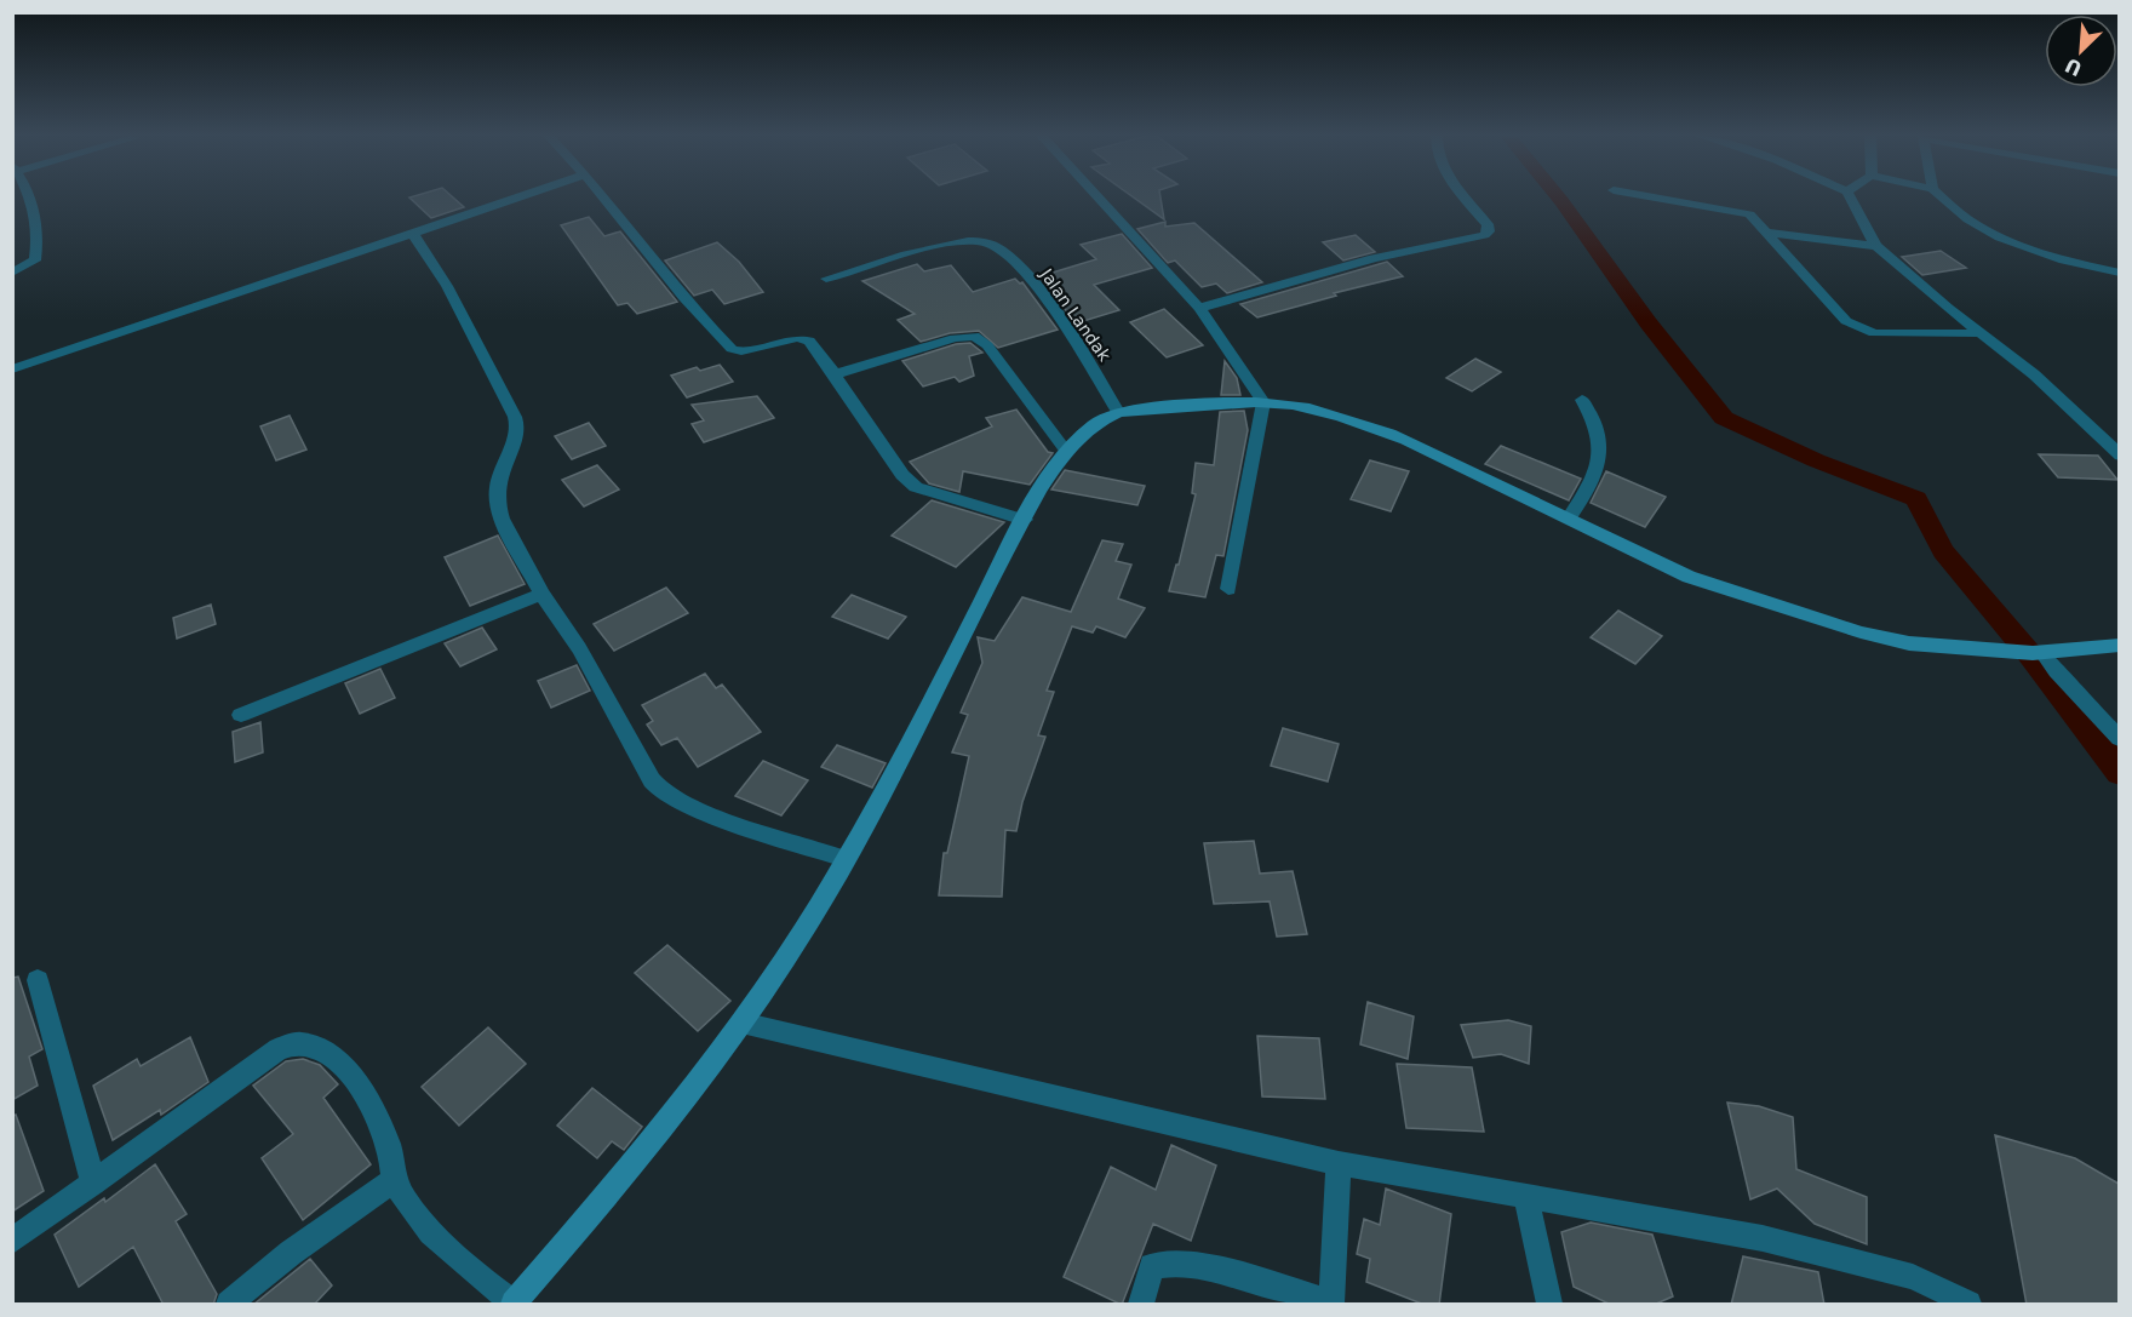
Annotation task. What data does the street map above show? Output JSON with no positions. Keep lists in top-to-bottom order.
{
  "streets": {
    "street": ["Jalan Landak"]
  },
  "north": "bottom left"
}
